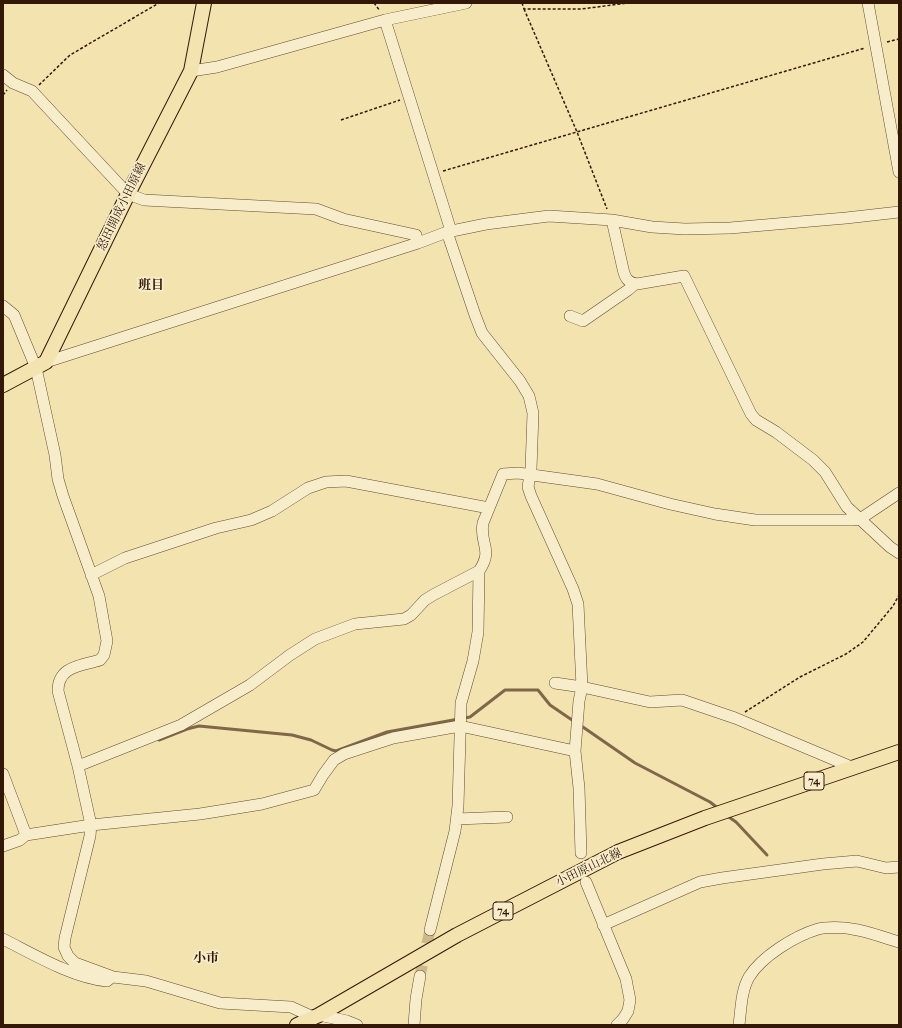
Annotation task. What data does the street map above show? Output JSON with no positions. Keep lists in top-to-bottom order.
{
  "streets": {
    "main road": ["怒田開成小田原線", "74", "小田原山北線"]
  },
  "districts": ["班目", "小市"]
}
